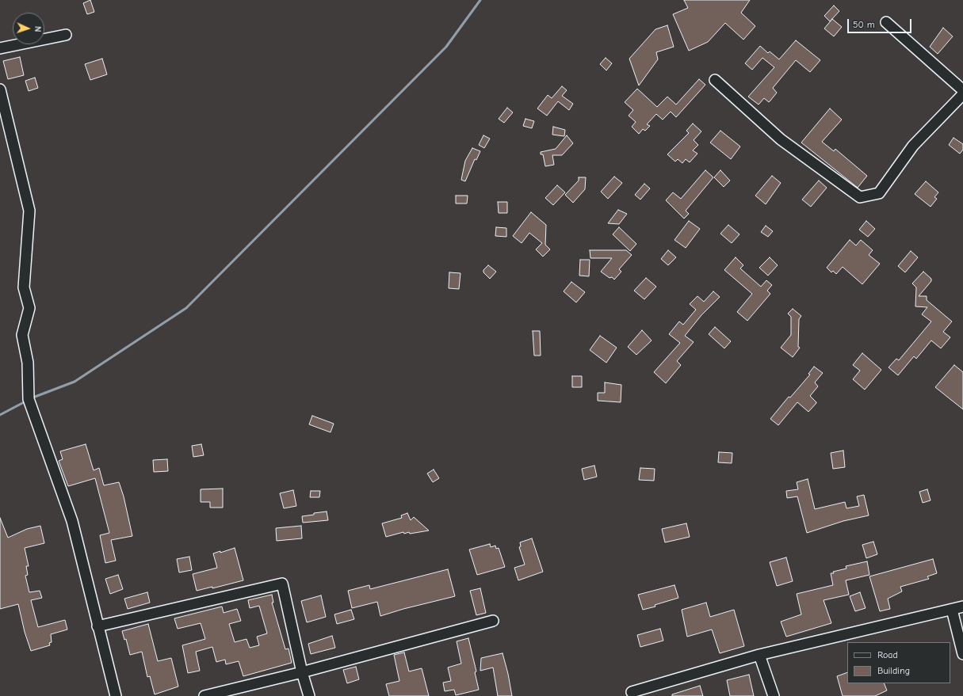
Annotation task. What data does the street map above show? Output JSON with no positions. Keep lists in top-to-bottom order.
{
  "legend": ["Road", "Building"],
  "scale_bar": "50 m",
  "north": "right"
}
